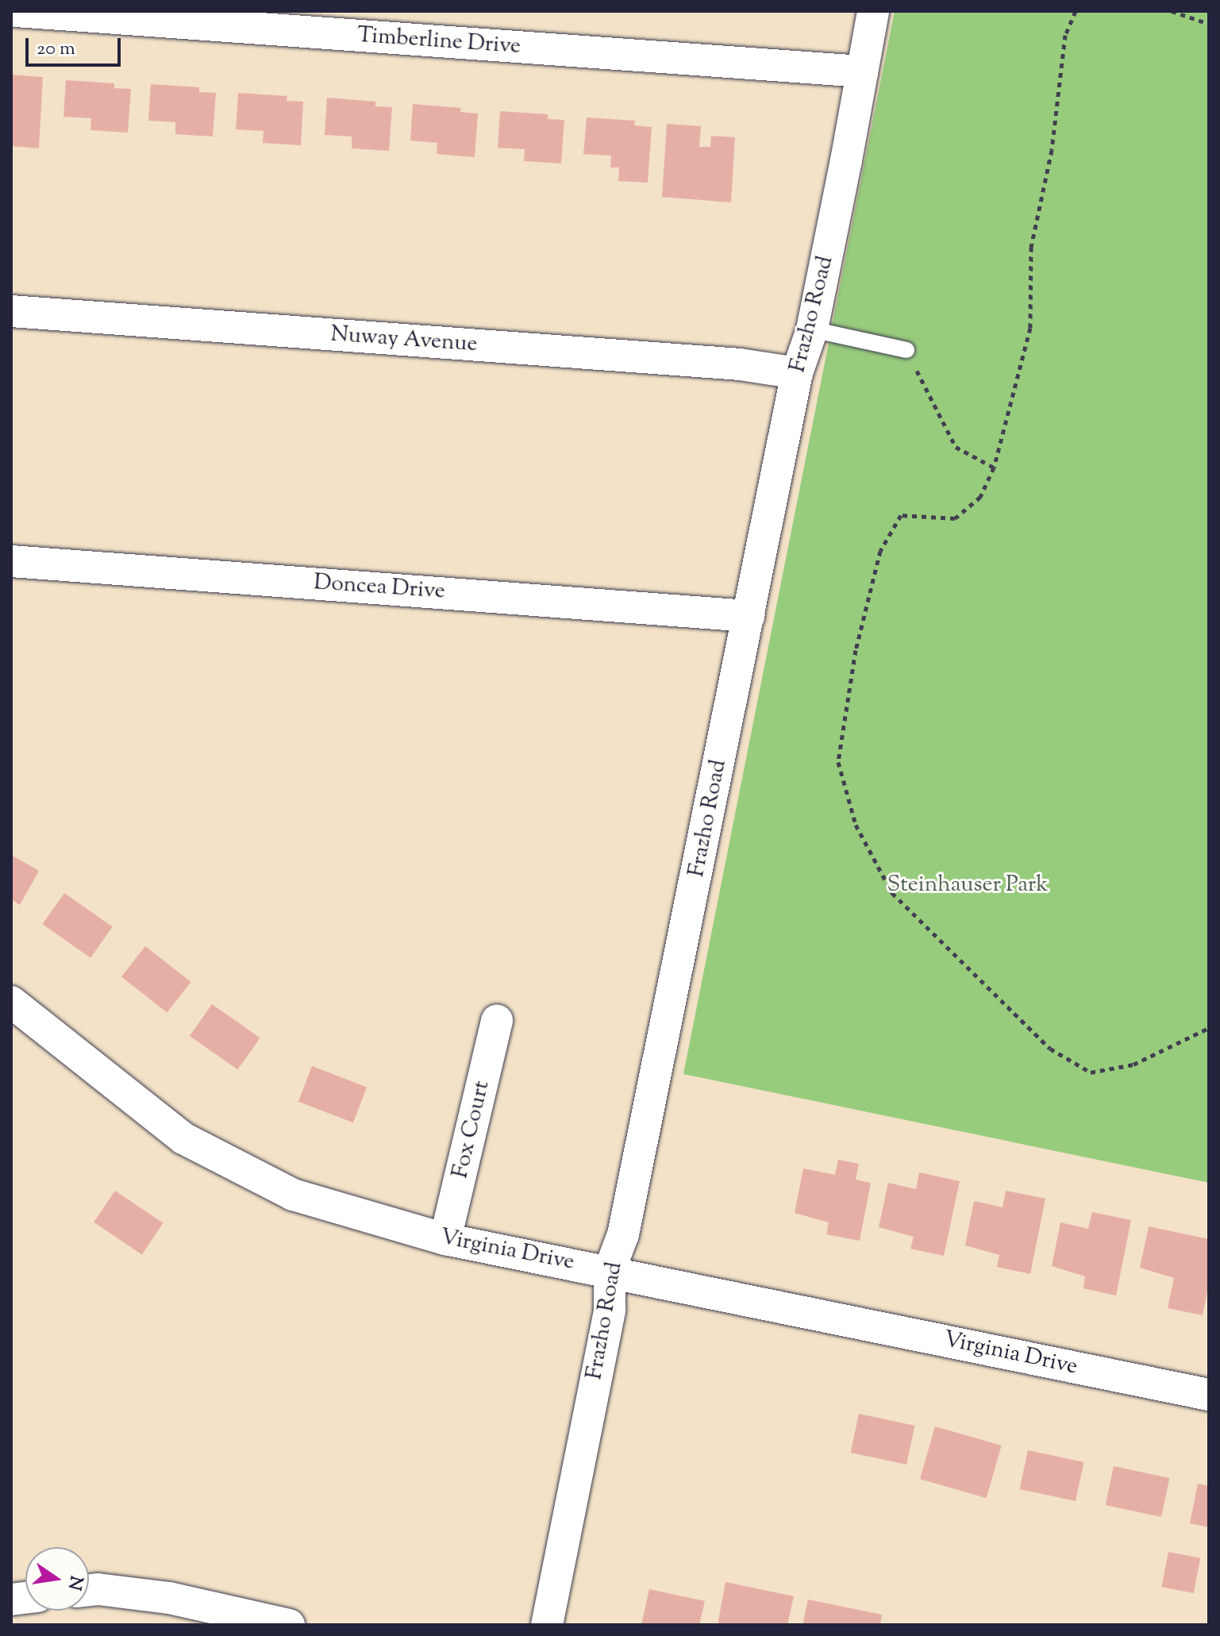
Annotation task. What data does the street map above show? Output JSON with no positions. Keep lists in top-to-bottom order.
{
  "streets": {
    "street": [
      "Timberline Drive",
      "Frazho Road",
      "Nuway Avenue",
      "Doncea Drive",
      "Fox Court",
      "Virginia Drive"
    ]
  },
  "crossings": [
    ["Timberline Drive", "Frazho Road"],
    ["Frazho Road", "Nuway Avenue"],
    ["Frazho Road", "Doncea Drive"],
    ["Frazho Road", "Virginia Drive"],
    ["Fox Court", "Virginia Drive"]
  ],
  "parks": ["Steinhauser Park"],
  "scale_bar": "20 m",
  "north": "right"
}
